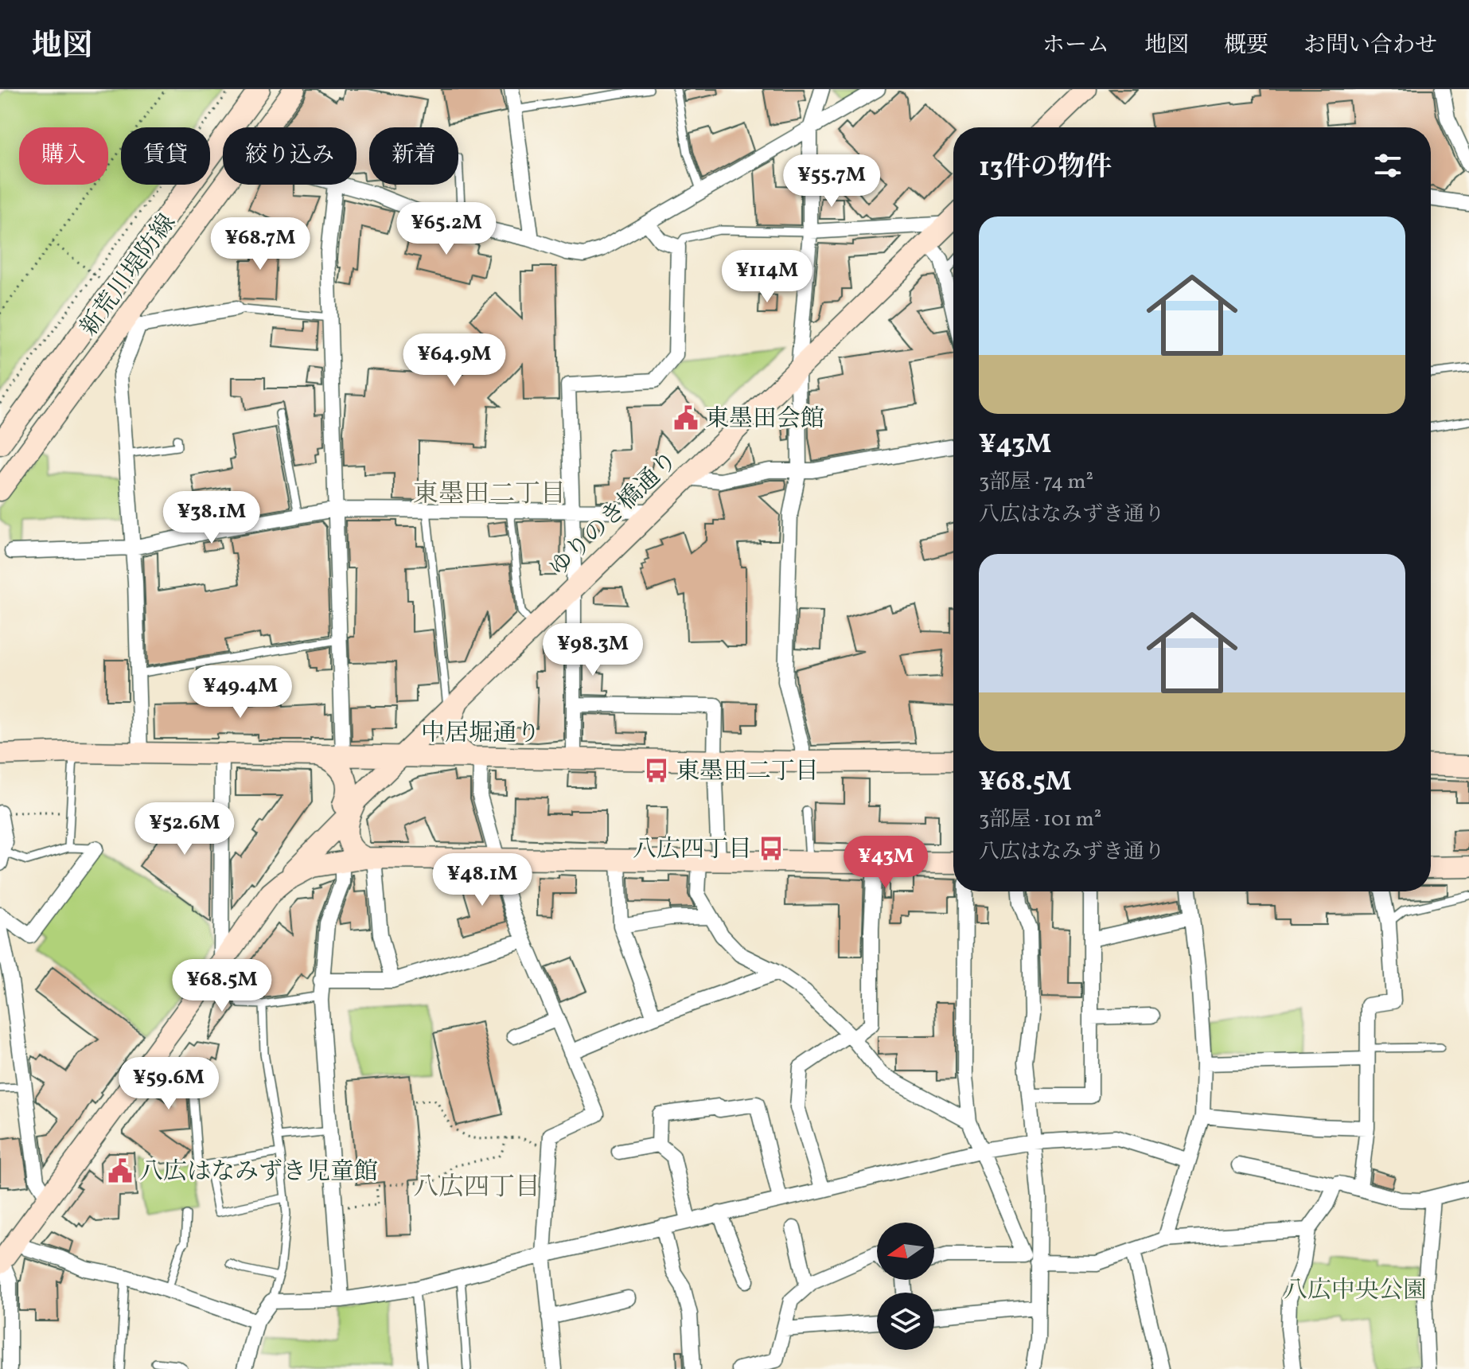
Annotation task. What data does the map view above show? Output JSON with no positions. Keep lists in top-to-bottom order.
{
  "streets": {
    "main road": ["新荒川堤防線", "ゆりのき橋通り", "中居堀通り"]
  },
  "crossings": [
    ["ゆりのき橋通り", "中居堀通り"]
  ],
  "districts": ["東墨田二丁目", "八広四丁目"],
  "parks": ["八広中央公園"],
  "places": {
    "public building": ["東墨田会館", "八広はなみずき児童館"],
    "bus stop": ["東墨田二丁目", "八広四丁目"]
  },
  "north": "left",
  "page": {
    "header": "地図",
    "nav": [
      "ホーム",
      "地図",
      "概要",
      "お問い合わせ"
    ],
    "chip": [
      "購入",
      "賃貸",
      "絞り込み",
      "新着"
    ],
    "heading": "13件の物件",
    "price": [
      "¥55.7M",
      "¥65.2M",
      "¥68.7M",
      "¥114M",
      "¥64.9M",
      "¥38.1M",
      "¥98.3M",
      "¥49.4M",
      "¥52.6M",
      "¥43M",
      "¥48.1M",
      "¥68.5M",
      "¥59.6M"
    ],
    "list": [
      {
        "name": "¥43M",
        "note": "3部屋 · 74 m² · 八広はなみずき通り"
      },
      {
        "name": "¥68.5M",
        "note": "3部屋 · 101 m² · 八広はなみずき通り"
      }
    ]
  }
}
